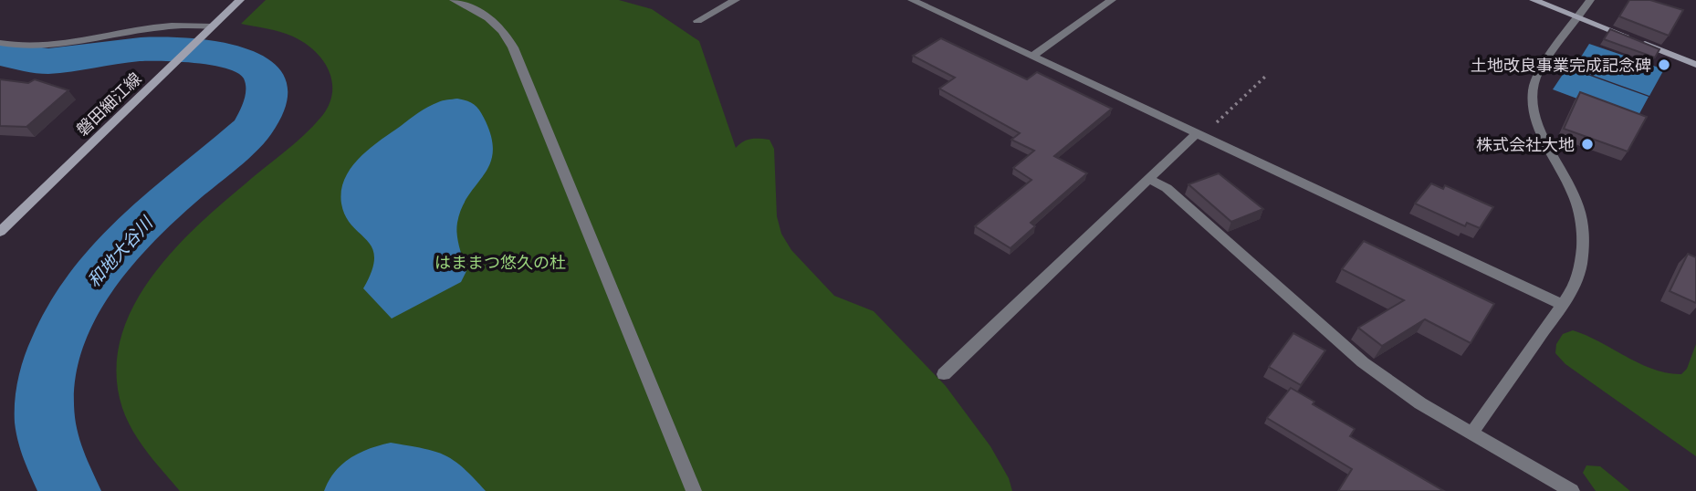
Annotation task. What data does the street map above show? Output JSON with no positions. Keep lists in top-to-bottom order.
{
  "streets": {
    "main road": ["磐田細江線"]
  },
  "water": ["和地大谷川"],
  "parks": ["はままつ悠久の杜"],
  "places": ["土地改良事業完成記念碑", "株式会社大地"]
}
